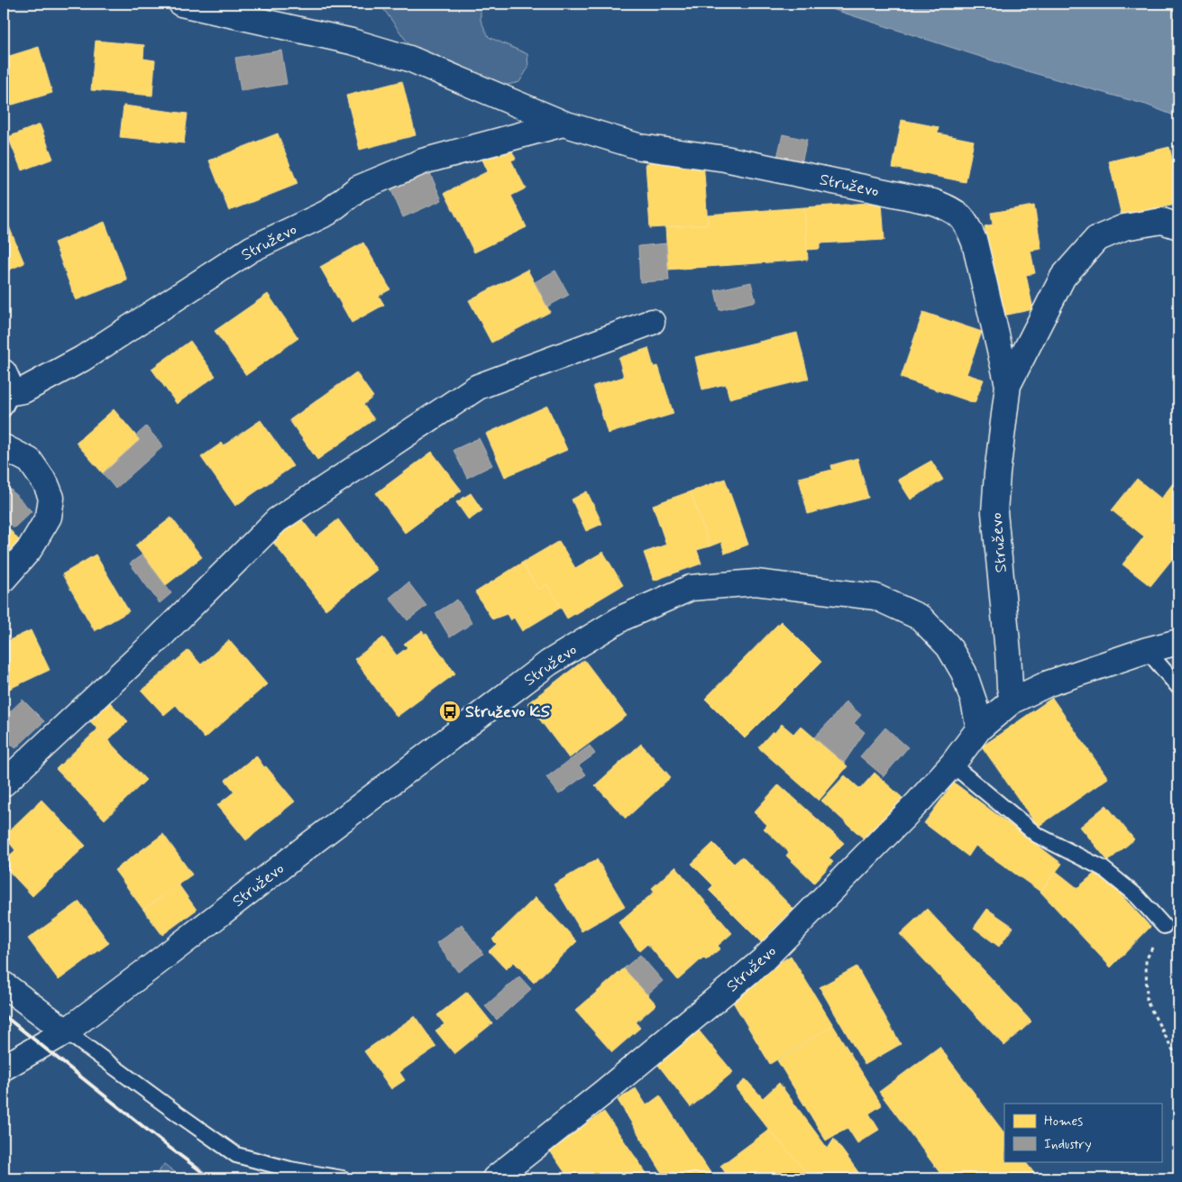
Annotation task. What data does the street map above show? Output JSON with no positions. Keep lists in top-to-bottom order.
{
  "streets": {
    "street": ["Struževo"]
  },
  "places": {
    "bus stop": ["Struževo KS"]
  },
  "legend": ["Homes", "Industry"]
}
